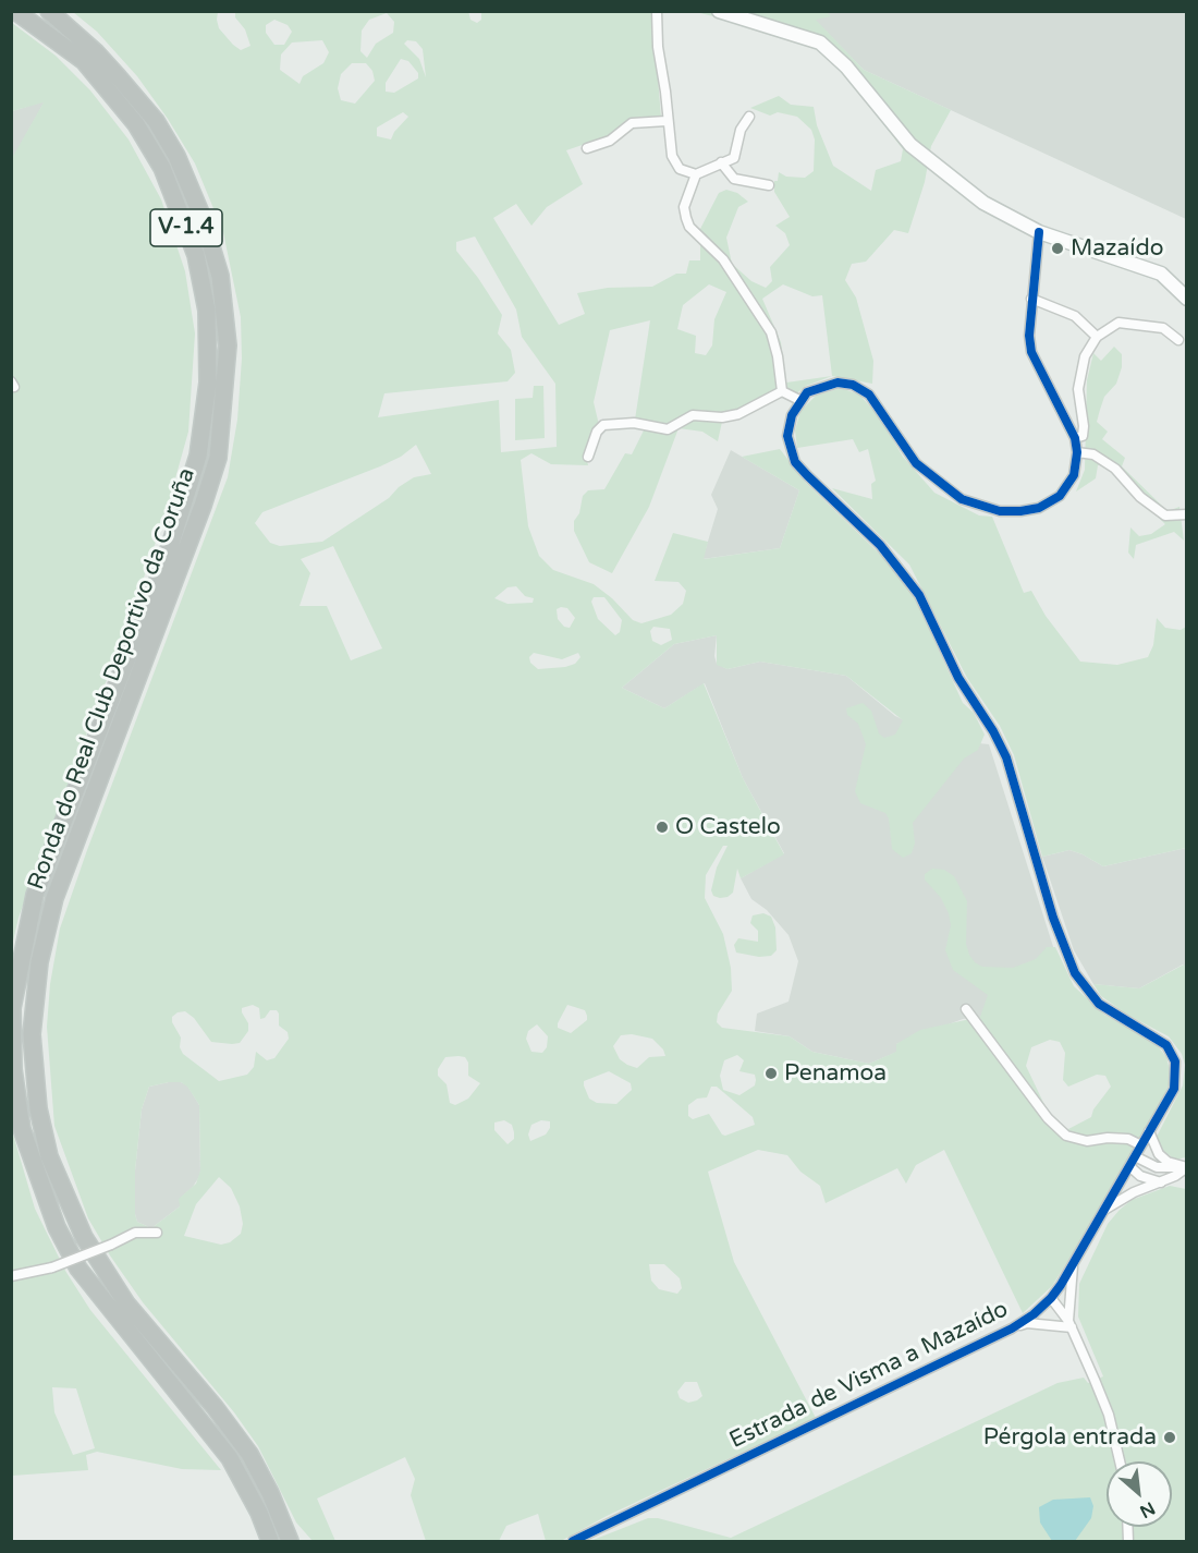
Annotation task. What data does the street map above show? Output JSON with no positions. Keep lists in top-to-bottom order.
{
  "streets": {
    "highway": ["V-1.4", "Ronda do Real Club Deportivo da Coruña"],
    "street": ["Estrada de Visma a Mazaído"]
  },
  "places": [
    "Mazaído",
    "O Castelo",
    "Penamoa",
    "Pérgola entrada"
  ],
  "north": "bottom right"
}
